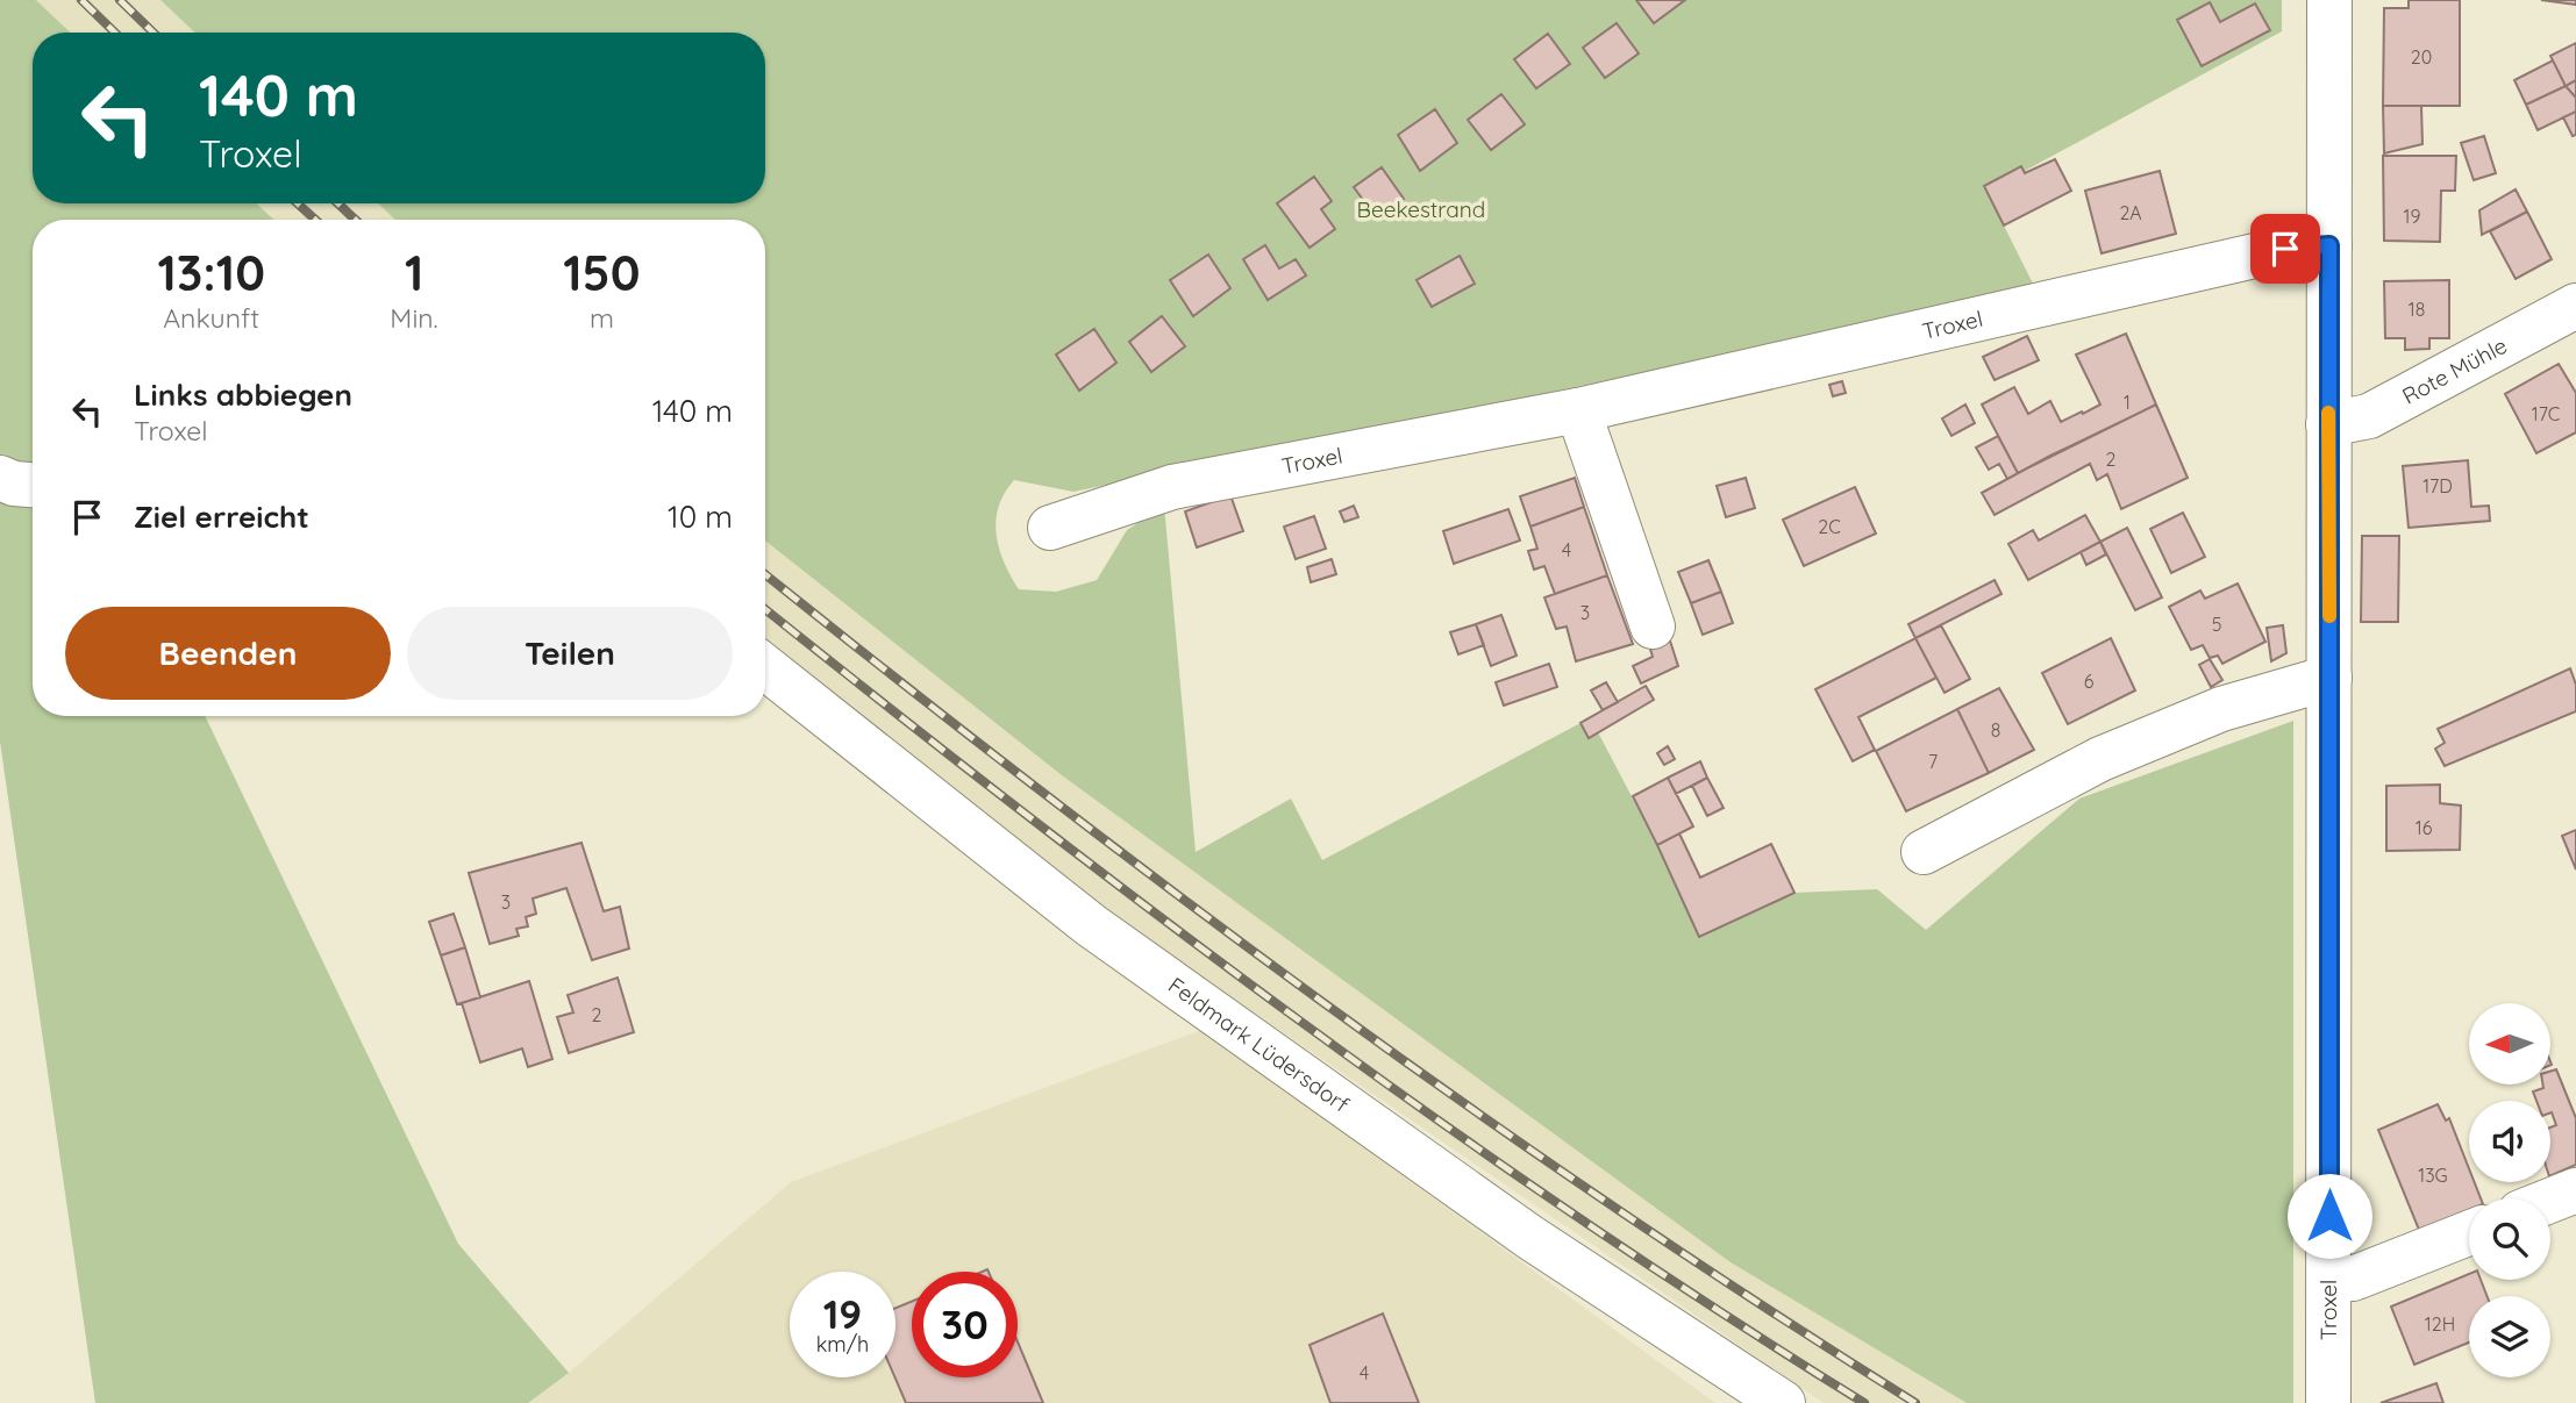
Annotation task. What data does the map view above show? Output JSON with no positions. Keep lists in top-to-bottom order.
{
  "streets": {
    "street": ["Troxel", "Rote Mühle", "Feldmark Lüdersdorf"]
  },
  "crossings": [
    ["Troxel", "Rote Mühle"]
  ],
  "parks": ["Beekestrand"],
  "house_numbers": [
    "20",
    "2A",
    "19",
    "18",
    "1",
    "17C",
    "2",
    "17D",
    "2C",
    "4",
    "3",
    "5",
    "6",
    "8",
    "7",
    "16",
    "3",
    "2",
    "13G",
    "12H",
    "4"
  ],
  "north": "left",
  "page": {
    "turn": ["140 m", "Troxel"],
    "eta": [
      "13:10",
      "Ankunft",
      "1",
      "Min.",
      "150",
      "m"
    ],
    "list": [
      {
        "name": "Links abbiegen",
        "note": "Troxel",
        "value": "140 m"
      },
      {
        "name": "Ziel erreicht",
        "value": "10 m"
      }
    ],
    "buttons": ["Beenden", "Teilen"],
    "speed": "19 km/h",
    "limit": "30"
  }
}
